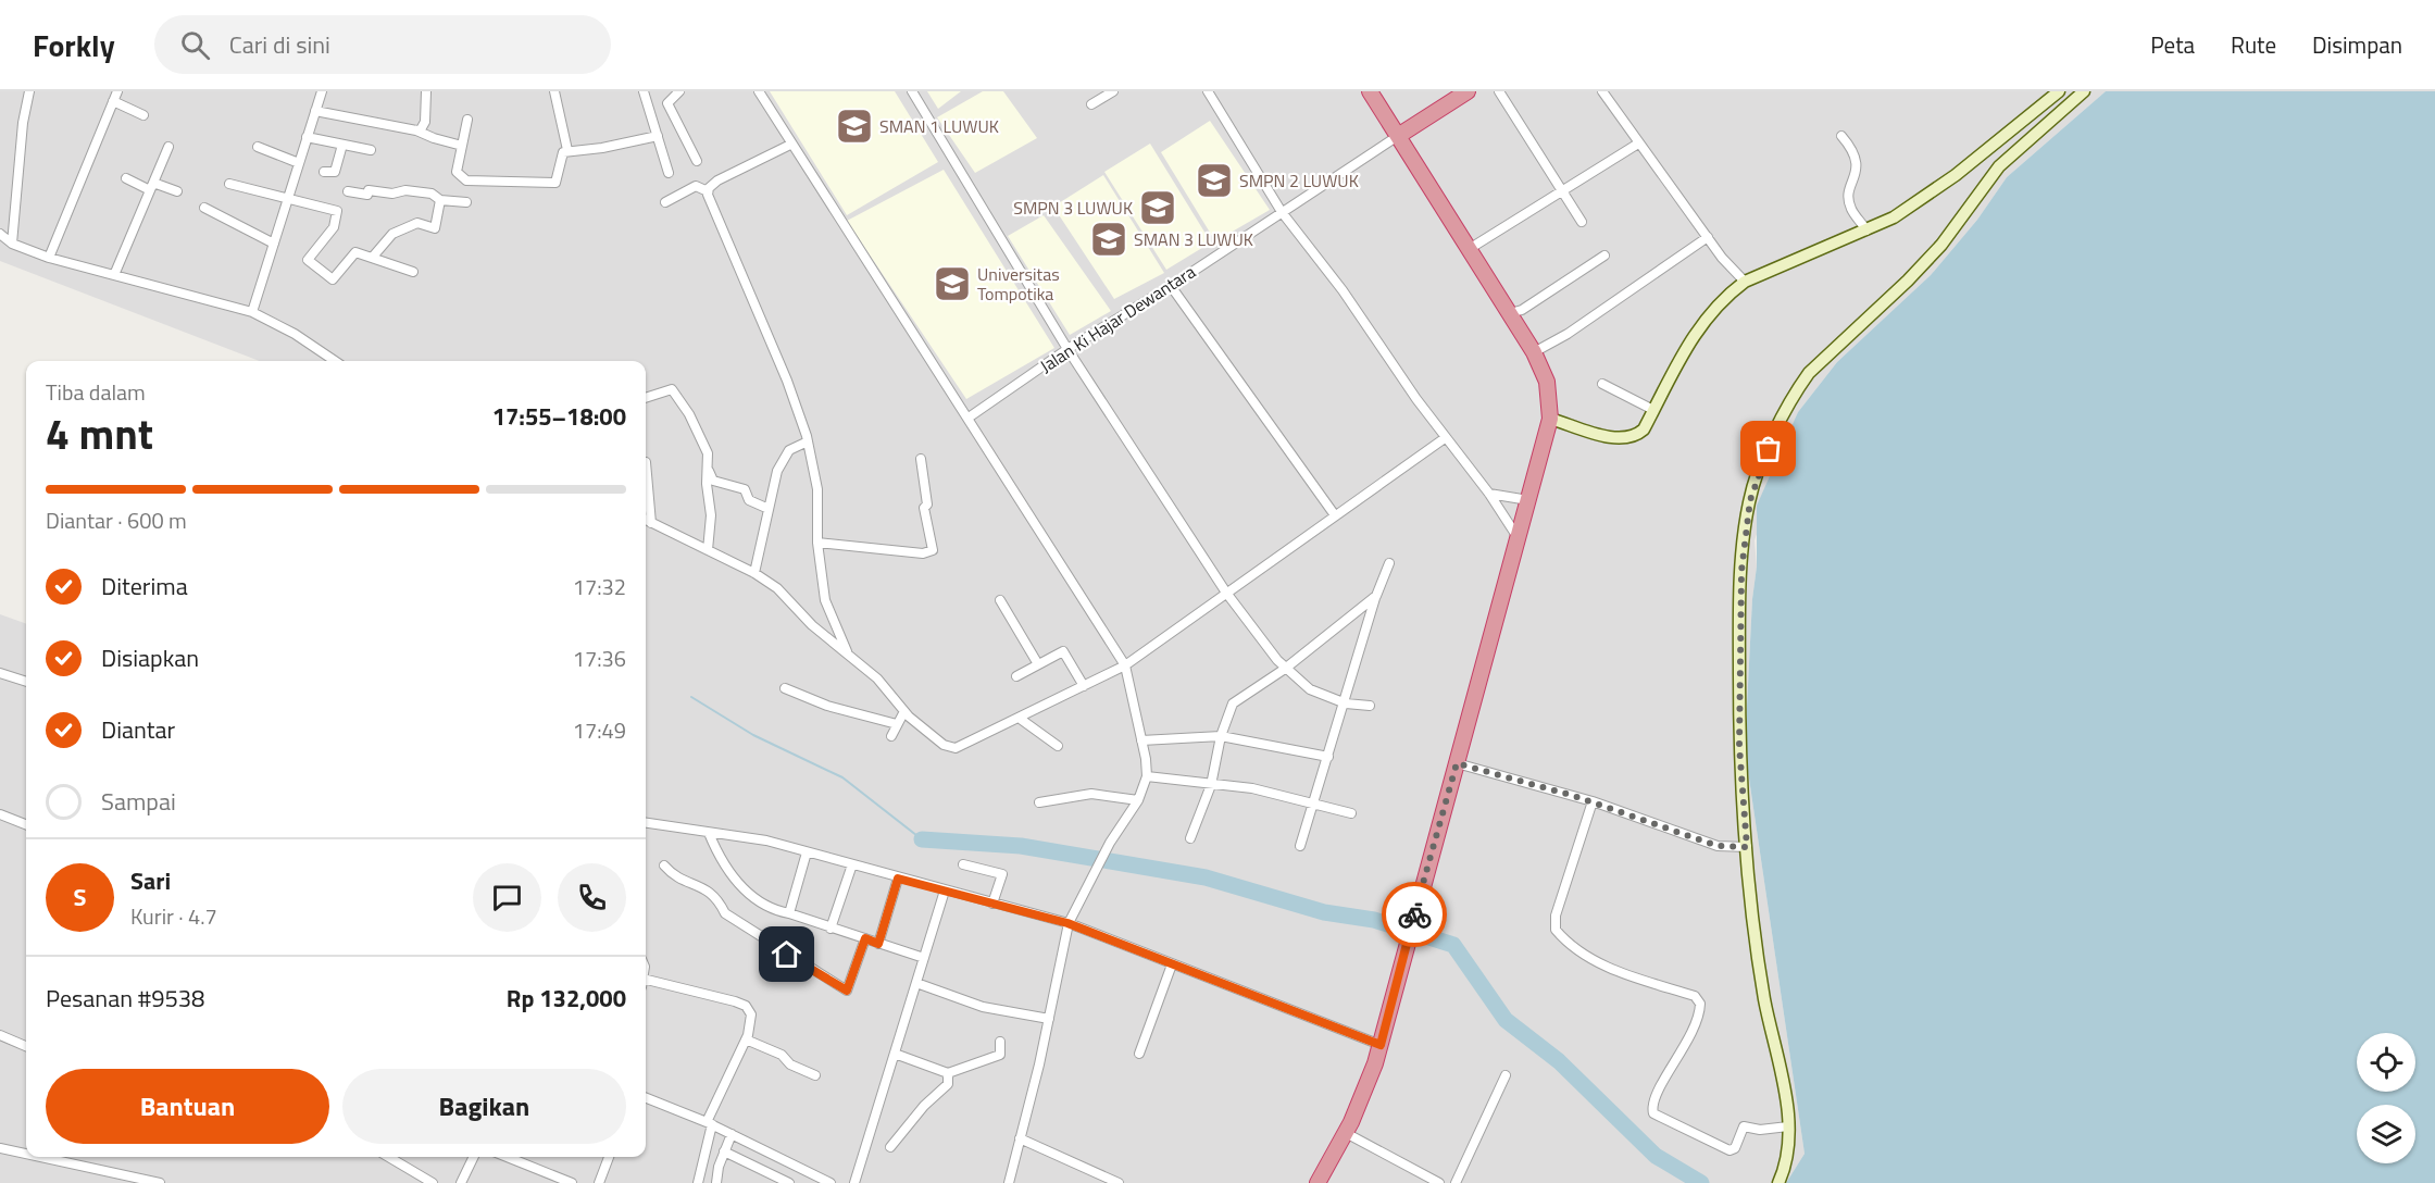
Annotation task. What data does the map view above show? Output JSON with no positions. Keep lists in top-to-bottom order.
{
  "streets": {
    "street": ["Jalan Ki Hajar Dewantara"]
  },
  "places": {
    "school or university": [
      "SMAN 1 LUWUK",
      "SMPN 2 LUWUK",
      "SMPN 3 LUWUK",
      "SMAN 3 LUWUK",
      "Universitas Tompotika"
    ]
  },
  "page": {
    "header": "Forkly",
    "search": "Cari di sini",
    "nav": ["Peta", "Rute", "Disimpan"],
    "heading": ["4 mnt", "Tiba dalam", "17:55–18:00"],
    "panel": [
      "Sari",
      "Kurir · 4.7",
      "Pesanan #9538",
      "Rp 132,000"
    ],
    "bar": "Diantar · 600 m",
    "list": [
      ["Diterima", "17:32"],
      ["Disiapkan", "17:36"],
      ["Diantar", "17:49"],
      "Sampai"
    ],
    "round": "S",
    "buttons": ["Bantuan", "Bagikan"]
  }
}
